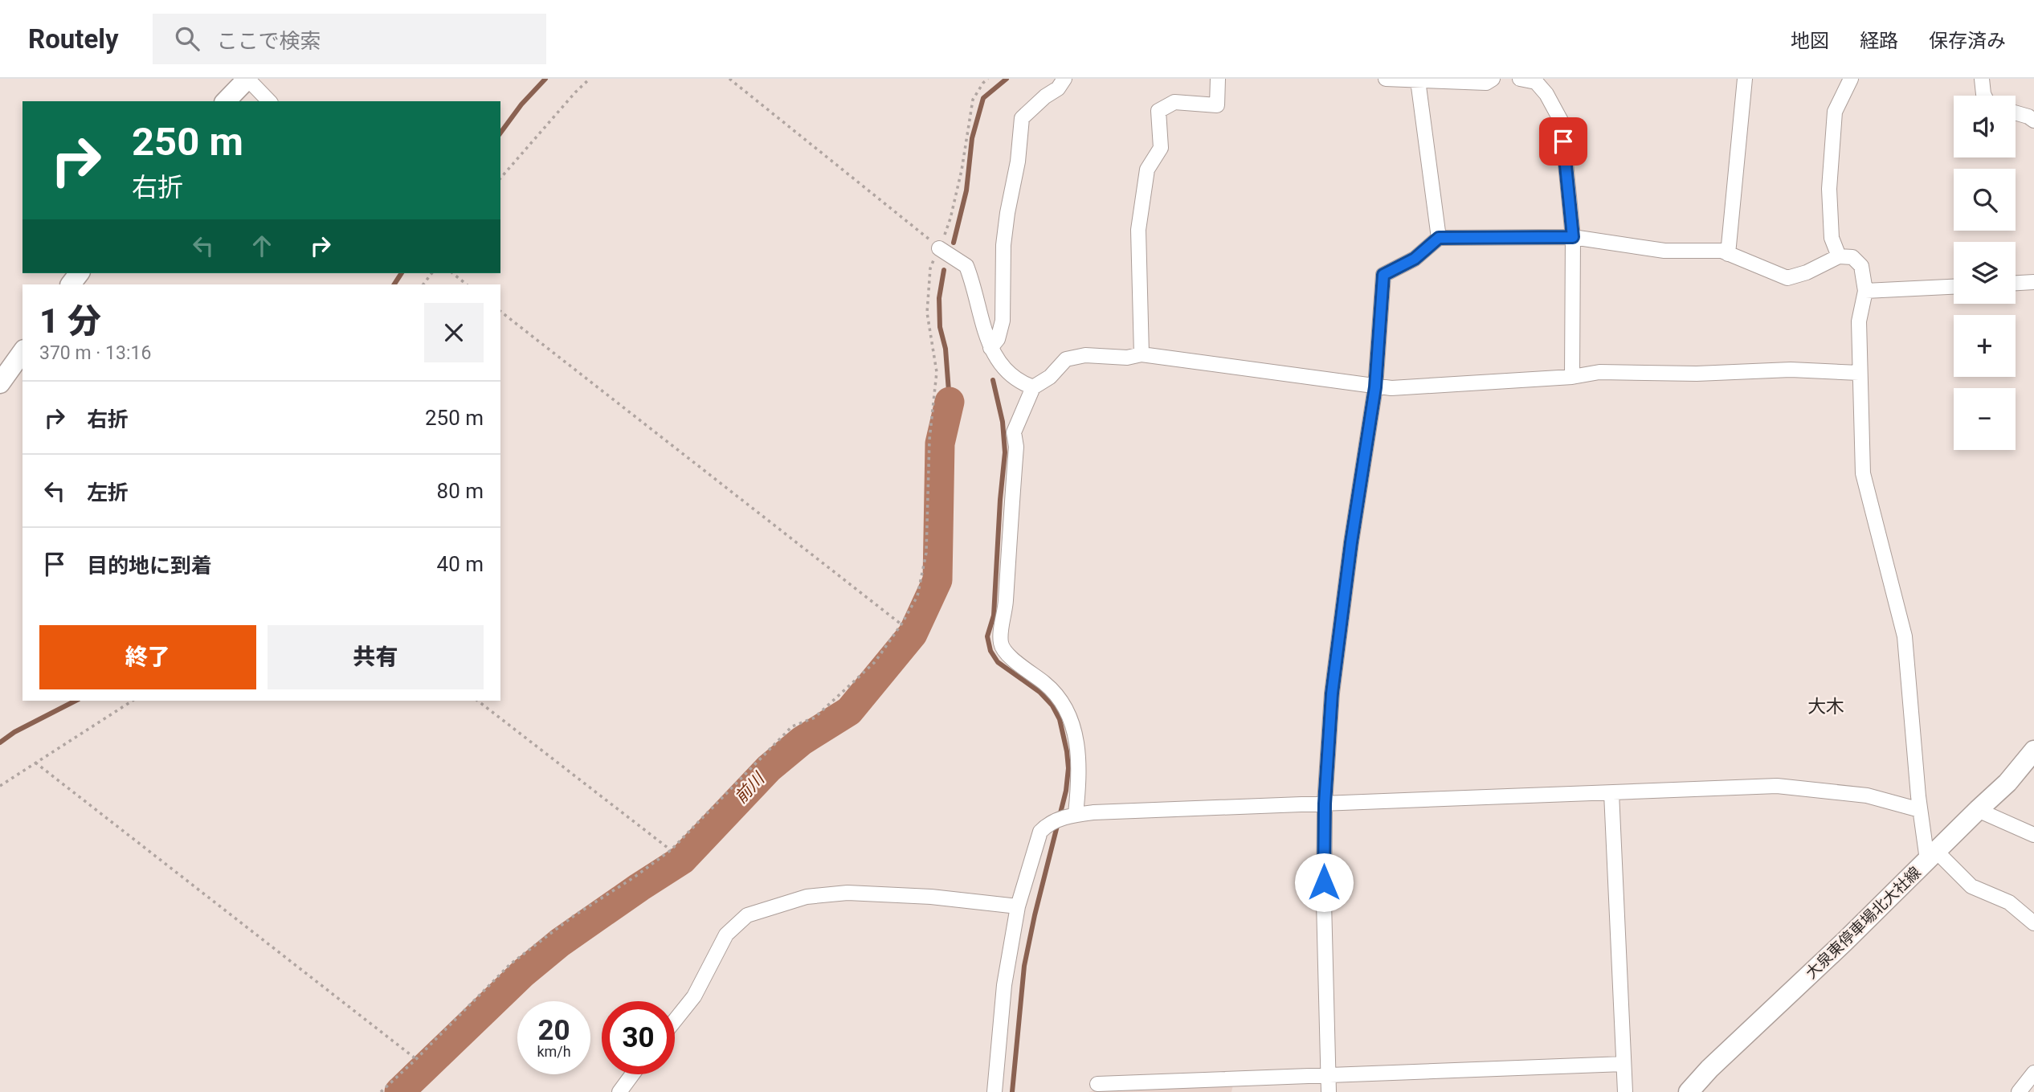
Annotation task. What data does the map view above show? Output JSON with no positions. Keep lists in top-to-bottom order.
{
  "streets": {
    "main road": ["大泉東停車場北大社線"]
  },
  "districts": ["大木"],
  "water": ["前川"],
  "page": {
    "header": "Routely",
    "search": "ここで検索",
    "nav": ["地図", "経路", "保存済み"],
    "map_buttons": ["+", "−"],
    "turn": ["250 m", "右折"],
    "heading": ["1 分", "370 m · 13:16"],
    "list": [
      {
        "name": "右折",
        "value": "250 m"
      },
      {
        "name": "左折",
        "value": "80 m"
      },
      {
        "name": "目的地に到着",
        "value": "40 m"
      }
    ],
    "buttons": ["終了", "共有"],
    "speed": "20 km/h",
    "limit": "30"
  }
}
